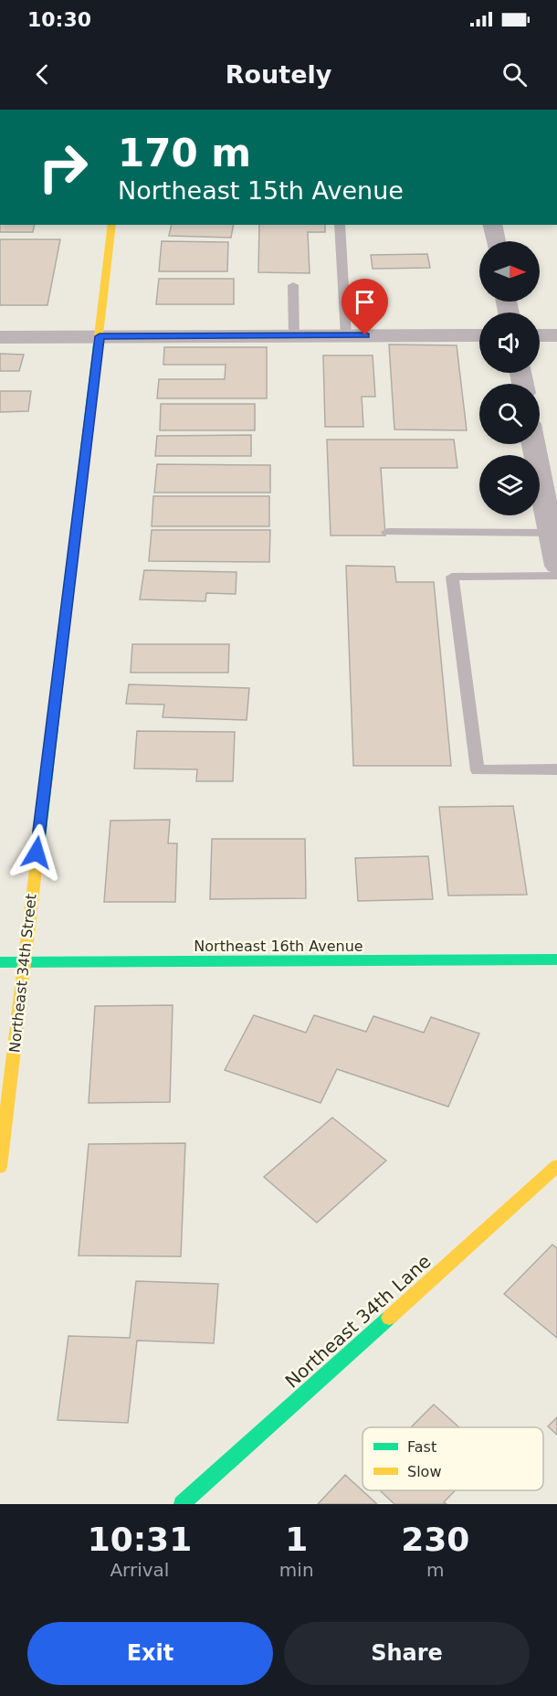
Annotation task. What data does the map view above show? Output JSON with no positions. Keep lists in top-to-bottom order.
{
  "streets": {
    "street": ["Northeast 16th Avenue", "Northeast 34th Street", "Northeast 34th Lane"]
  },
  "crossings": [
    ["Northeast 16th Avenue", "Northeast 34th Street"]
  ],
  "legend": ["Fast", "Slow"],
  "north": "right",
  "page": {
    "status": "10:30",
    "header": "Routely",
    "turn": ["170 m", "Northeast 15th Avenue"],
    "eta": [
      "10:31",
      "Arrival",
      "1",
      "min",
      "230",
      "m"
    ],
    "buttons": ["Exit", "Share"]
  }
}
